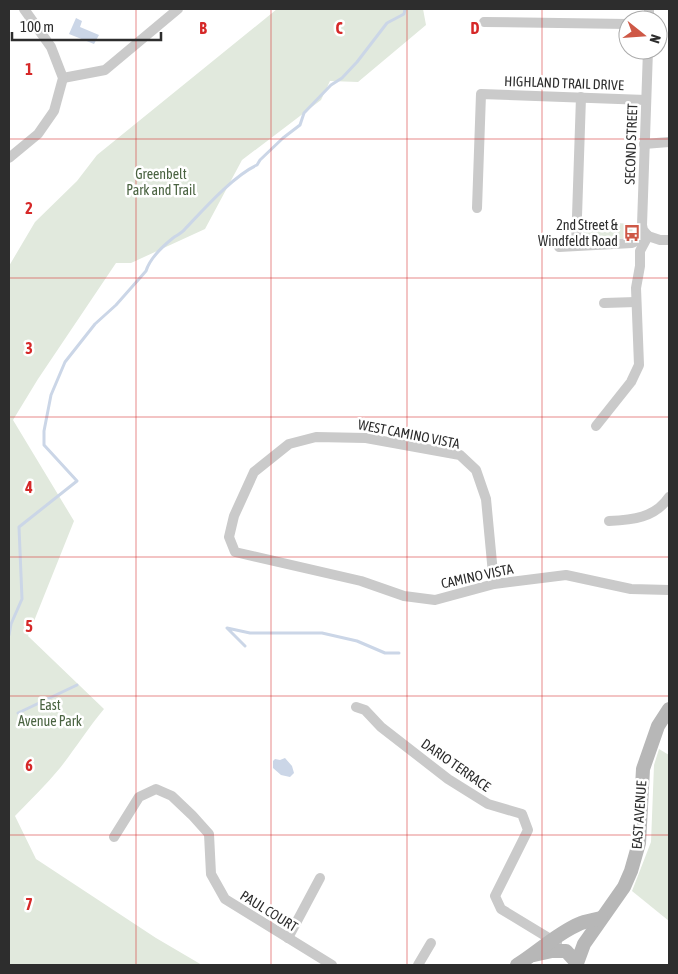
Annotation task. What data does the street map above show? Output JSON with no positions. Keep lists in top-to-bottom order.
{
  "streets": {
    "street": [
      "HIGHLAND TRAIL DRIVE",
      "SECOND STREET",
      "WEST CAMINO VISTA",
      "CAMINO VISTA",
      "DARIO TERRACE",
      "EAST AVENUE",
      "PAUL COURT"
    ]
  },
  "crossings": [
    ["HIGHLAND TRAIL DRIVE", "SECOND STREET"],
    ["WEST CAMINO VISTA", "CAMINO VISTA"],
    ["DARIO TERRACE", "EAST AVENUE"]
  ],
  "parks": ["Greenbelt Park and Trail", "East Avenue Park"],
  "places": {
    "bus stop": ["2nd Street & Windfeldt Road"]
  },
  "scale_bar": "100 m",
  "north": "right",
  "grid": {
    "columns": ["B", "C", "D"],
    "rows": [
      "1",
      "2",
      "3",
      "4",
      "5",
      "6",
      "7"
    ]
  }
}
